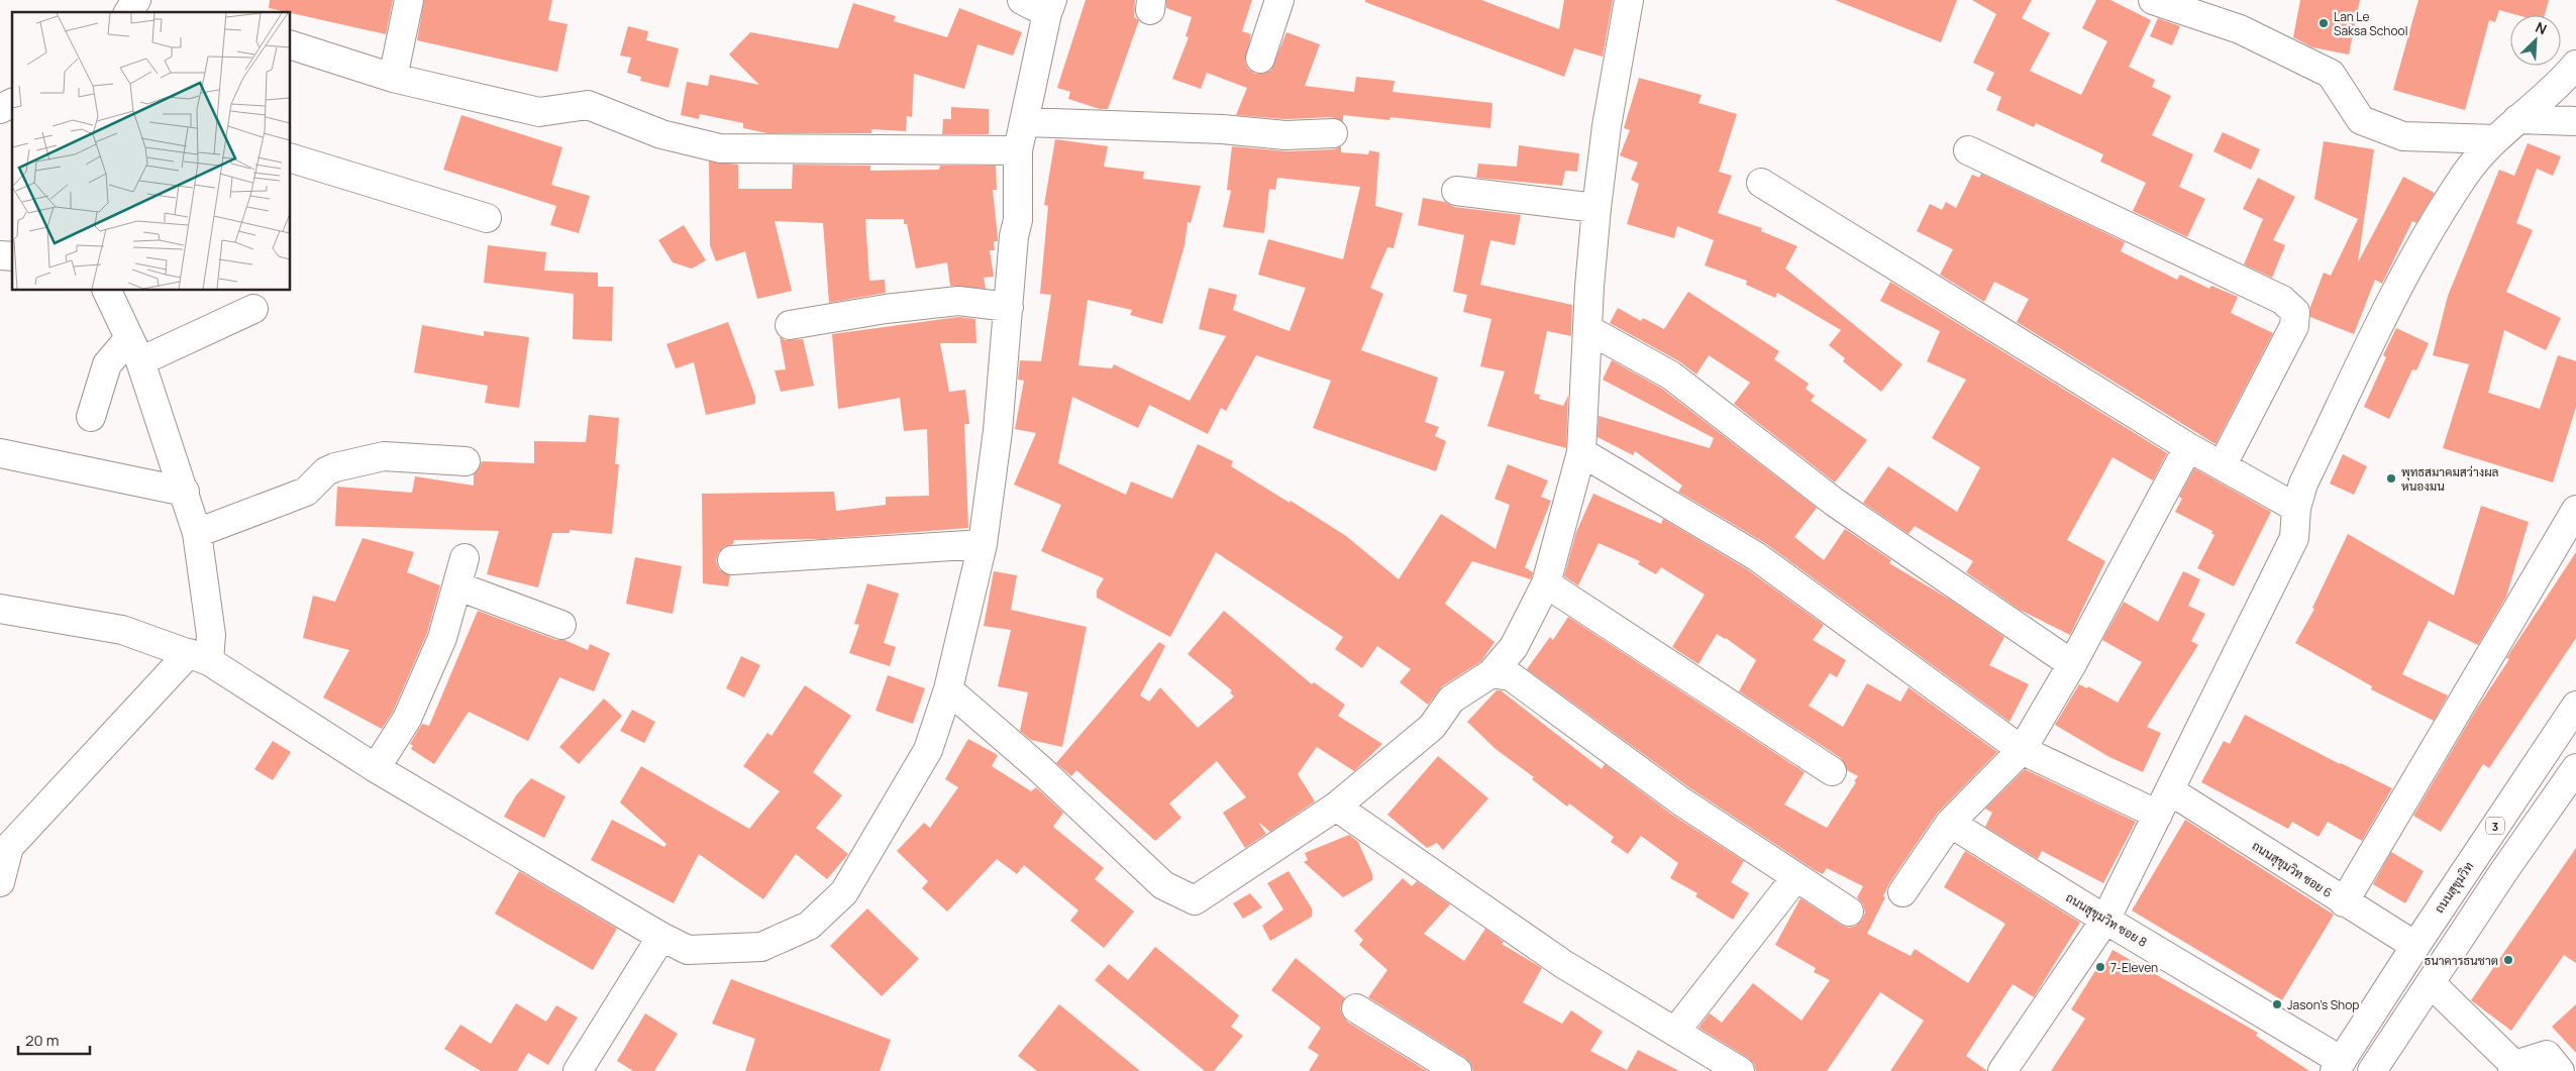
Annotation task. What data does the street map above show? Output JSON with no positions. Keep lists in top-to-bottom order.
{
  "streets": {
    "street": [
      "3",
      "ถนนสุขุมวิท ซอย 6",
      "ถนนสุขุมวิท",
      "ถนนสุขุมวิท ซอย 8"
    ]
  },
  "crossings": [
    ["ถนนสุขุมวิท ซอย 6", "ถนนสุขุมวิท"],
    ["ถนนสุขุมวิท", "ถนนสุขุมวิท ซอย 8"]
  ],
  "places": [
    "Lan Le Saksa School",
    "พุทธสมาคมสว่างผล หนองมน",
    "ธนาคารธนชาต",
    "7-Eleven",
    "Jason's Shop"
  ],
  "scale_bar": "20 m",
  "north": "top right"
}
